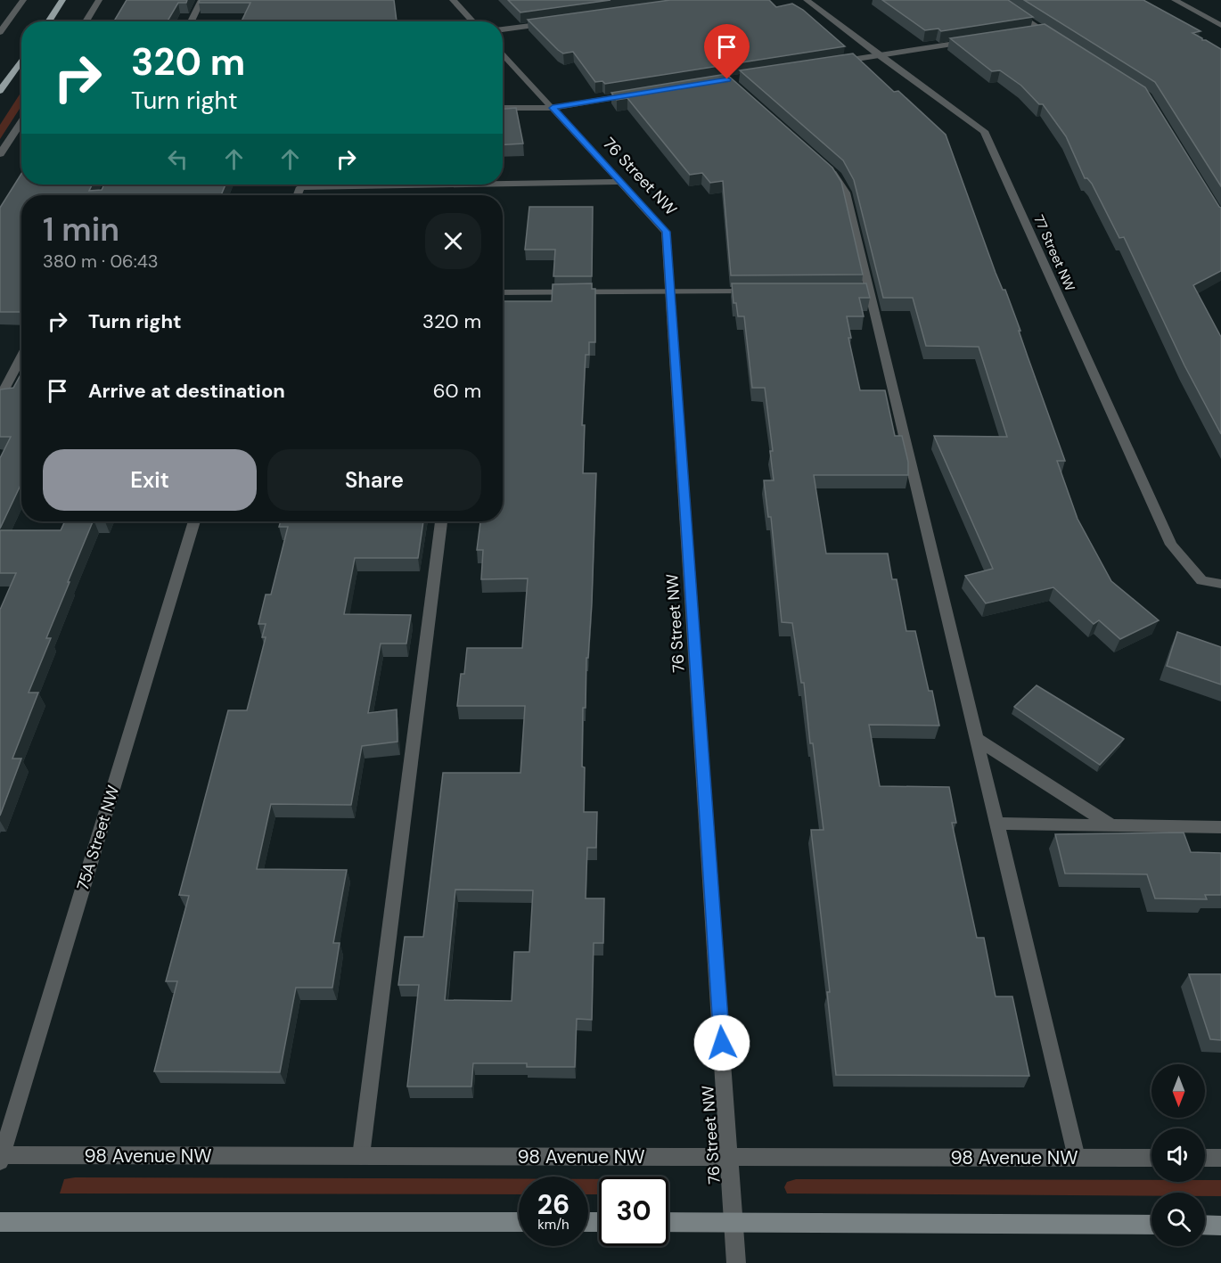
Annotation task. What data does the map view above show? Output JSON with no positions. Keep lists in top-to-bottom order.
{
  "streets": {
    "street": [
      "76 Street NW",
      "77 Street NW",
      "75A Street NW",
      "98 Avenue NW"
    ]
  },
  "crossings": [
    ["76 Street NW", "98 Avenue NW"],
    ["75A Street NW", "98 Avenue NW"]
  ],
  "north": "bottom",
  "page": {
    "turn": ["320 m", "Turn right"],
    "heading": ["1 min", "380 m · 06:43"],
    "list": [
      {
        "name": "Turn right",
        "value": "320 m"
      },
      {
        "name": "Arrive at destination",
        "value": "60 m"
      }
    ],
    "buttons": ["Exit", "Share"],
    "speed": "26 km/h",
    "limit": "30"
  }
}
